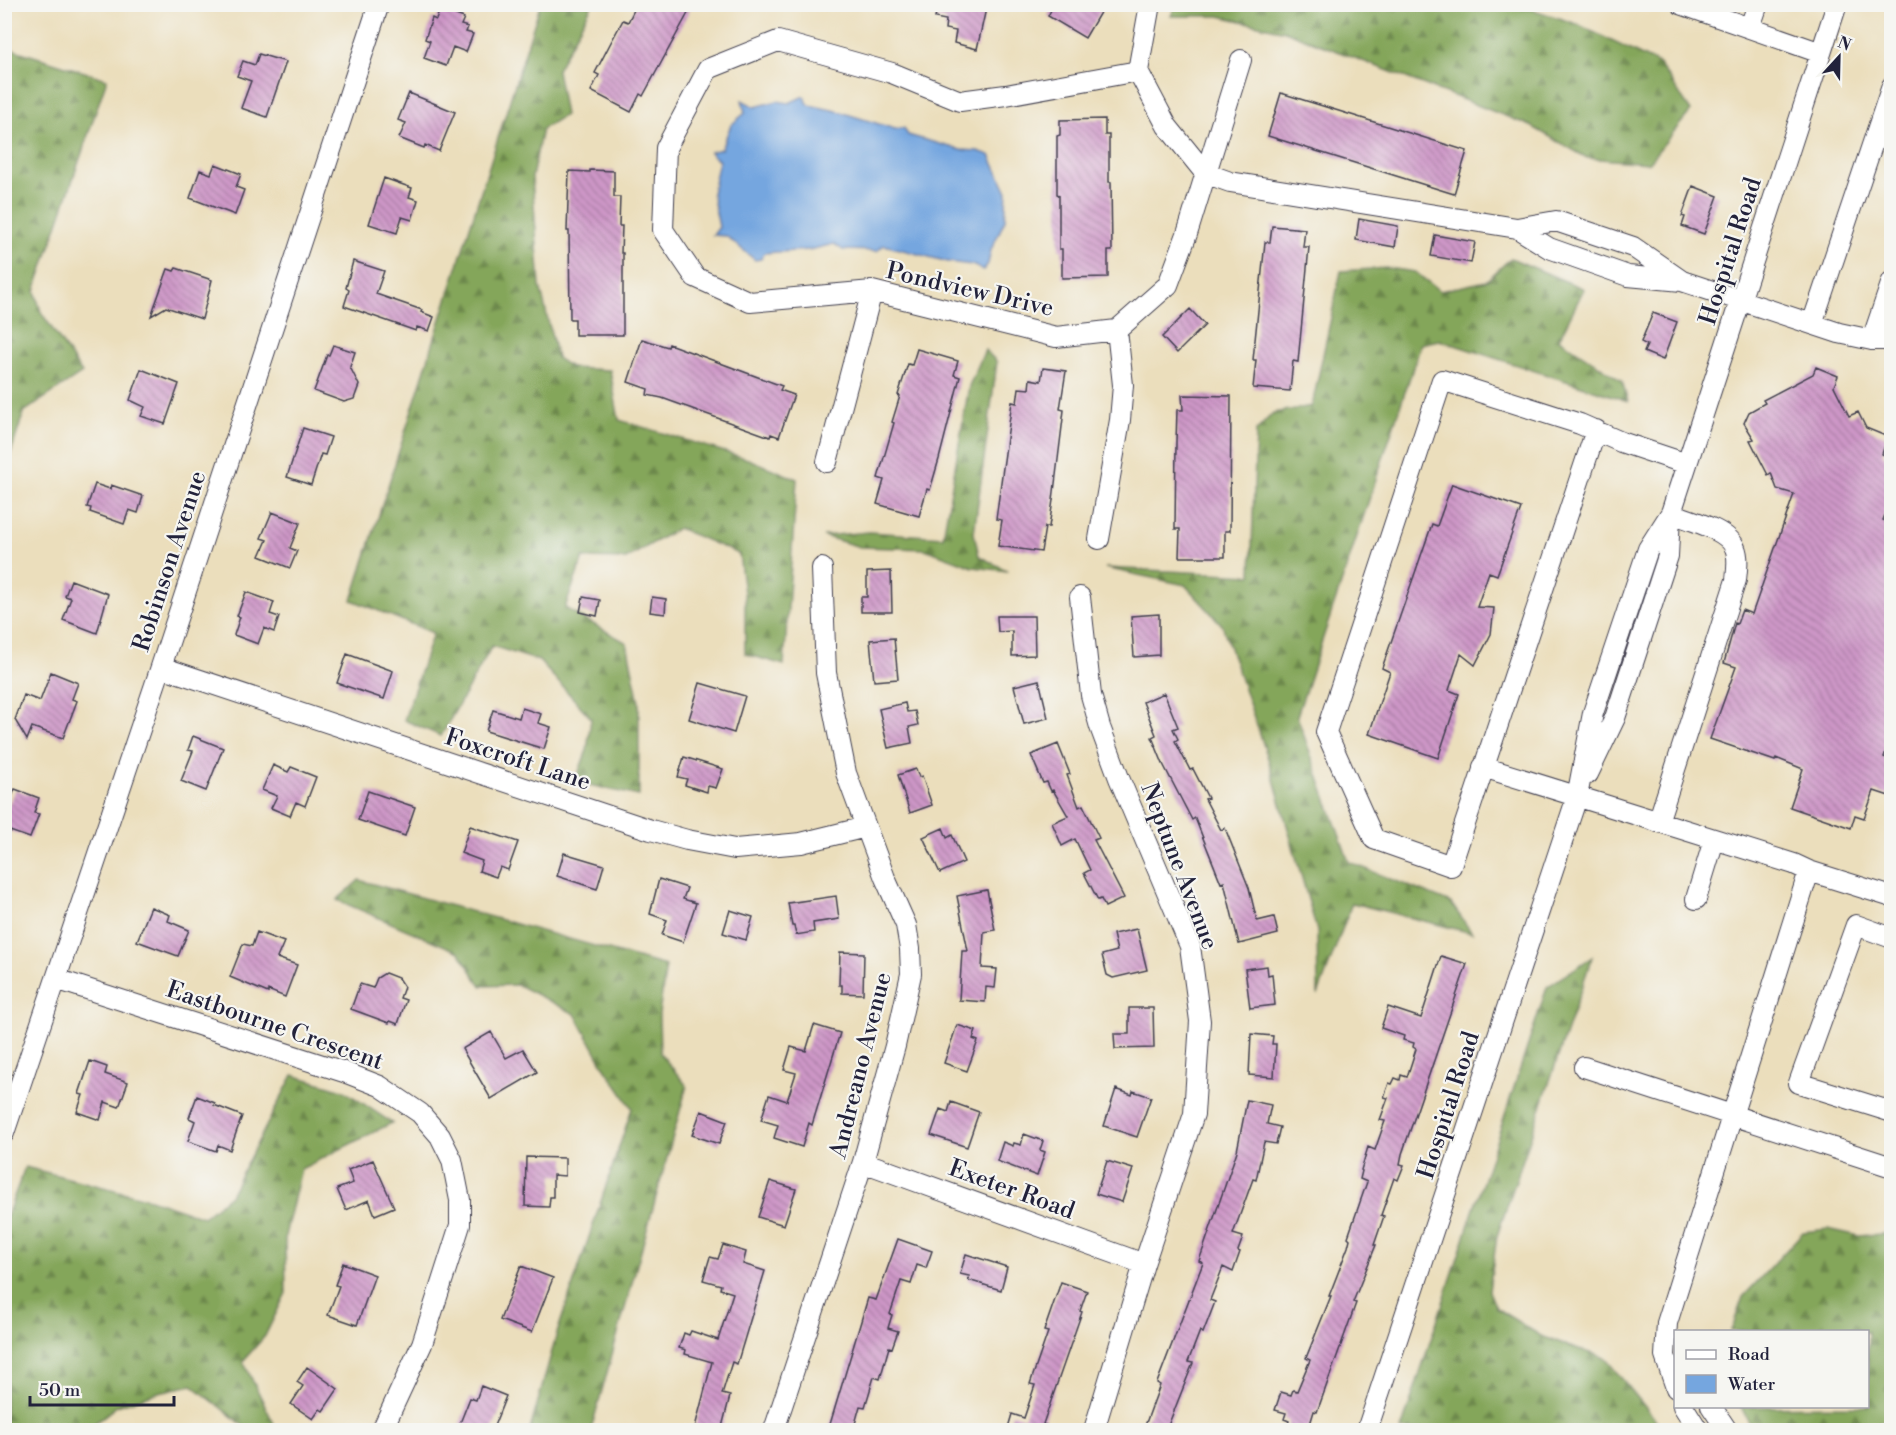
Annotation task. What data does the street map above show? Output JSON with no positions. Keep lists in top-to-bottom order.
{
  "streets": {
    "street": [
      "Hospital Road",
      "Pondview Drive",
      "Robinson Avenue",
      "Foxcroft Lane",
      "Neptune Avenue",
      "Eastbourne Crescent",
      "Andreano Avenue",
      "Exeter Road"
    ]
  },
  "crossings": [
    ["Robinson Avenue", "Foxcroft Lane"],
    ["Robinson Avenue", "Eastbourne Crescent"],
    ["Foxcroft Lane", "Andreano Avenue"],
    ["Neptune Avenue", "Exeter Road"],
    ["Andreano Avenue", "Exeter Road"]
  ],
  "legend": ["Road", "Water"],
  "scale_bar": "50 m",
  "north": "top"
}
